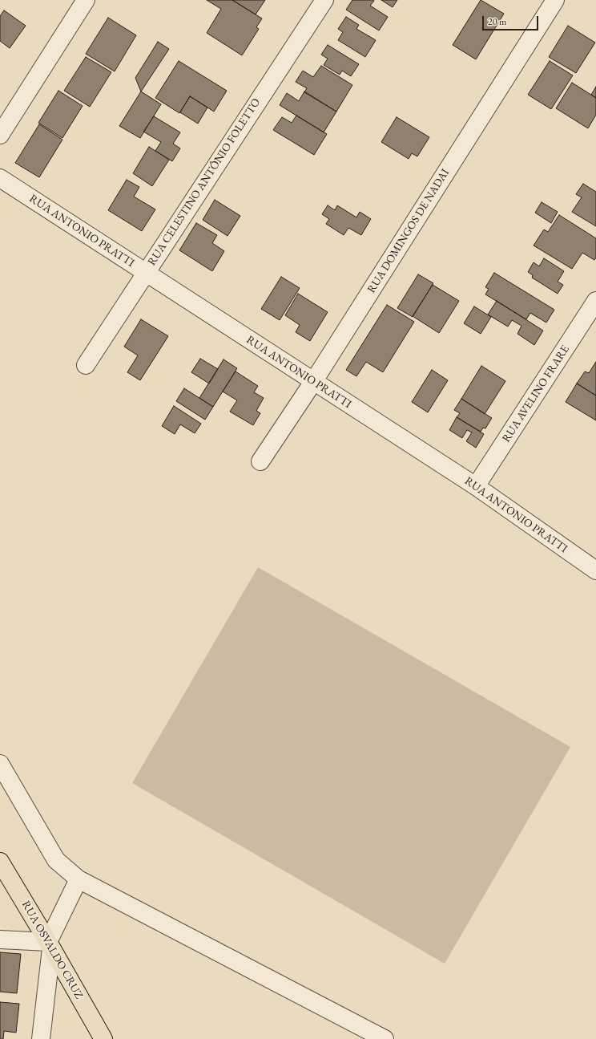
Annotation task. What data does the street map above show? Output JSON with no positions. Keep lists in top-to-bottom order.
{
  "streets": {
    "highway": ["RUA OSVALDO CRUZ"],
    "street": [
      "RUA CELESTINO ANTÔNIO FOLETTO",
      "RUA ANTONIO PRATTI",
      "RUA DOMINGOS DE NADAI",
      "RUA AVELINO FRARE"
    ]
  },
  "crossings": [
    ["RUA CELESTINO ANTÔNIO FOLETTO", "RUA ANTONIO PRATTI"],
    ["RUA ANTONIO PRATTI", "RUA DOMINGOS DE NADAI"],
    ["RUA ANTONIO PRATTI", "RUA AVELINO FRARE"]
  ],
  "scale_bar": "20 m"
}
